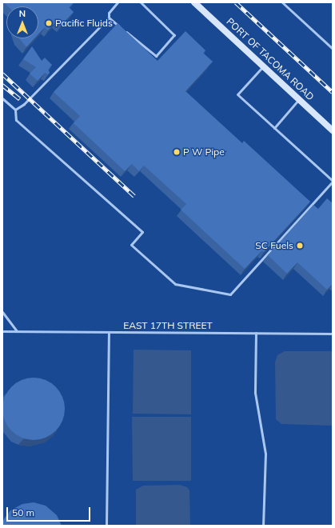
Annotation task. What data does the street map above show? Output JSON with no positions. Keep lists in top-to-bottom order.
{
  "streets": {
    "main road": ["PORT OF TACOMA ROAD"],
    "lane": ["EAST 17TH STREET"]
  },
  "places": ["Pacific Fluids", "P W Pipe", "SC Fuels"],
  "scale_bar": "50 m",
  "north": "top"
}
